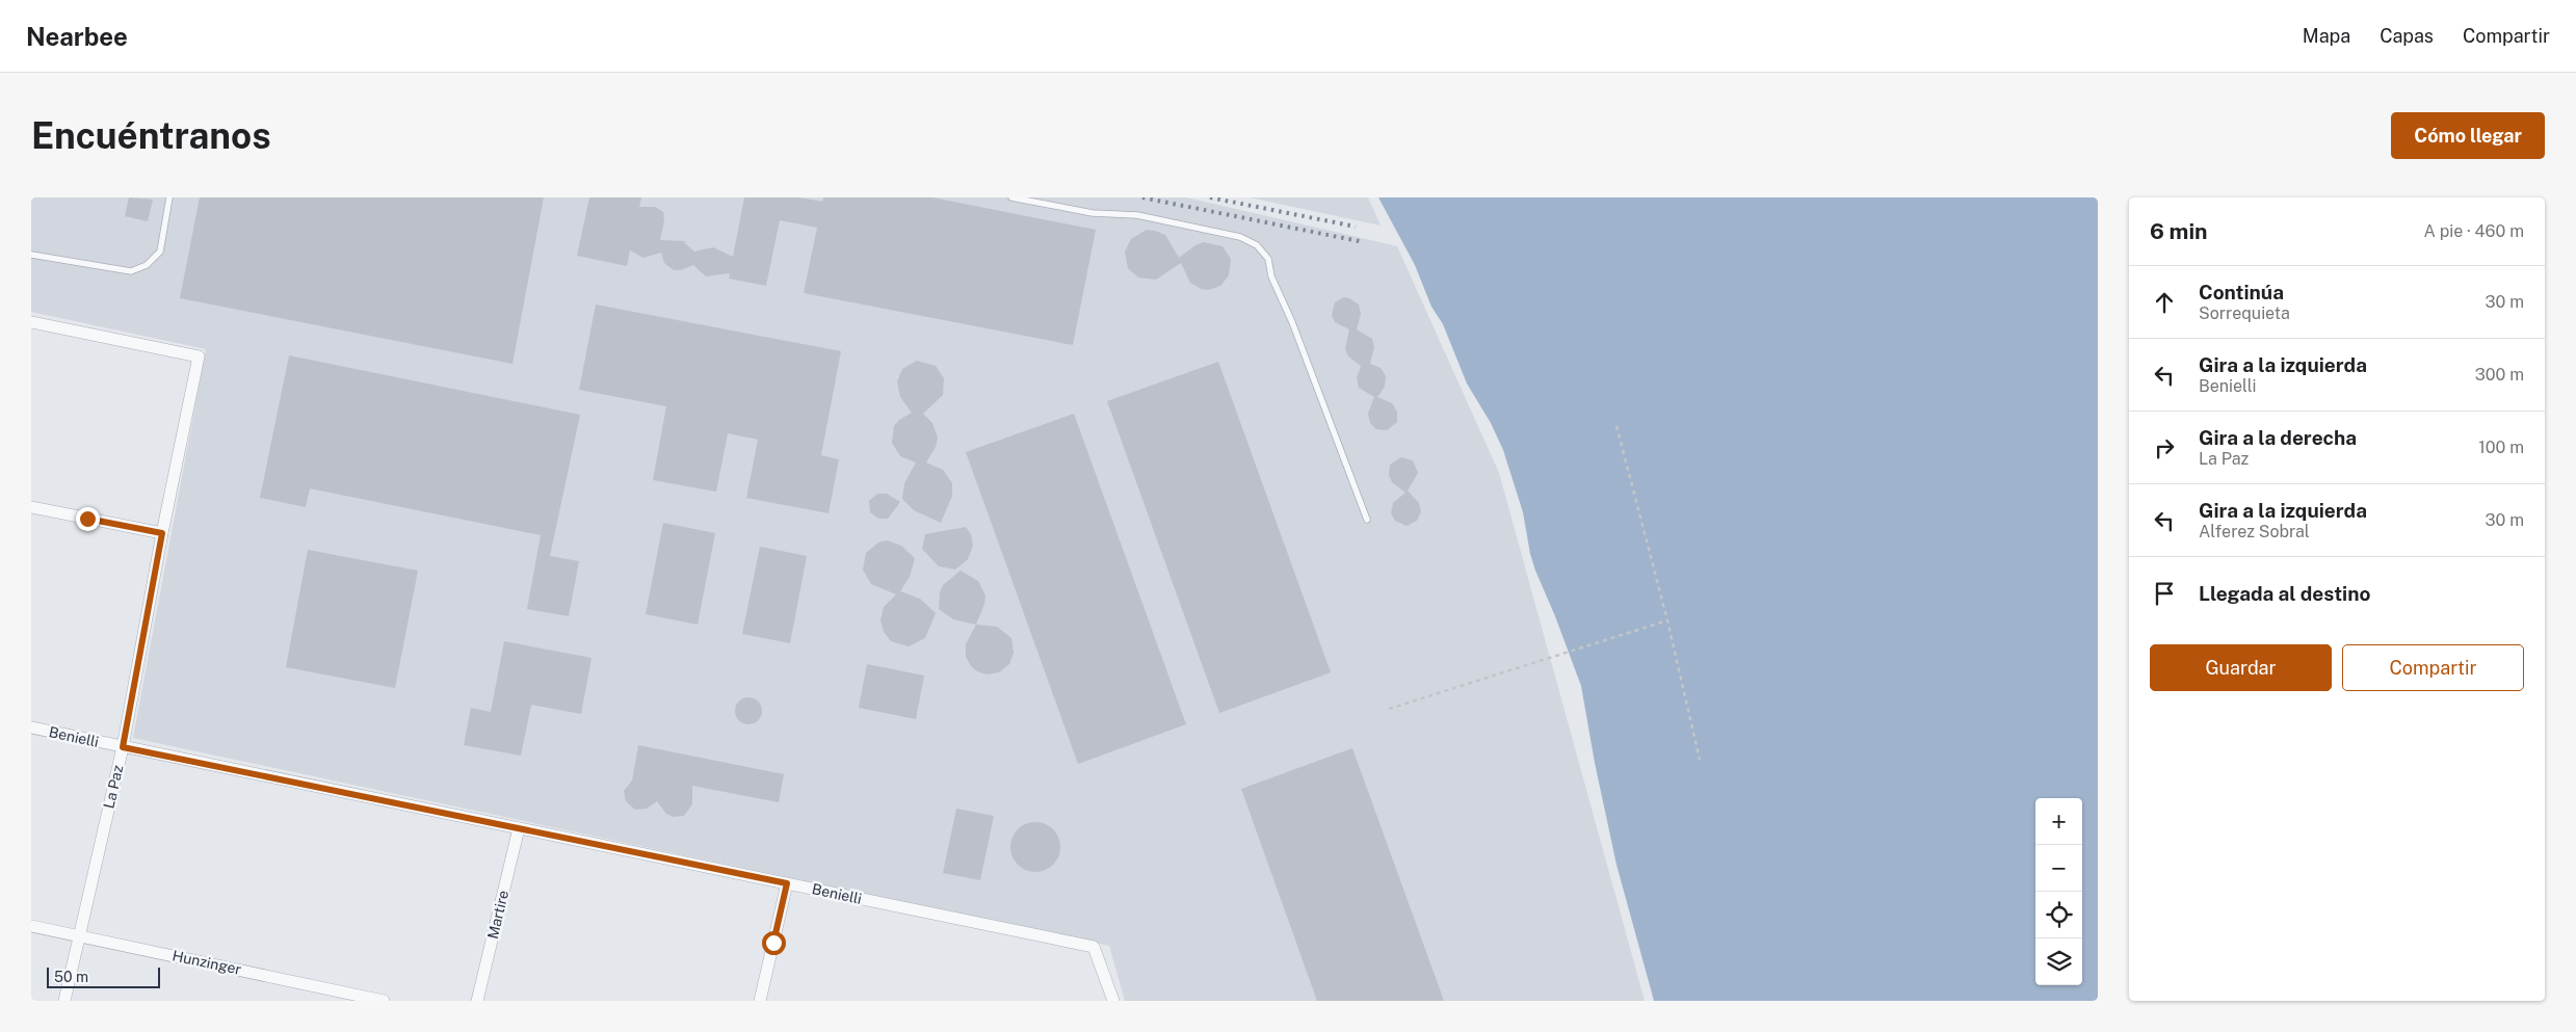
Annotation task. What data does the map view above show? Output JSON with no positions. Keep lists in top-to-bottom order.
{
  "streets": {
    "street": [
      "Benielli",
      "La Paz",
      "Martire",
      "Hunzinger"
    ]
  },
  "crossings": [
    ["Benielli", "La Paz"],
    ["Benielli", "Martire"],
    ["La Paz", "Hunzinger"]
  ],
  "scale_bar": "50 m",
  "page": {
    "header": "Nearbee",
    "nav": ["Mapa", "Capas", "Compartir"],
    "buttons": [
      "Cómo llegar",
      ["Guardar", "Compartir"]
    ],
    "title": "Encuéntranos",
    "heading": ["6 min", "A pie · 460 m"],
    "list": [
      ["Continúa", "Sorrequieta", "30 m"],
      ["Gira a la izquierda", "Benielli", "300 m"],
      ["Gira a la derecha", "La Paz", "100 m"],
      ["Gira a la izquierda", "Alferez Sobral", "30 m"],
      "Llegada al destino"
    ],
    "map_buttons": ["+", "−"],
    "scale": "50 m"
  }
}
